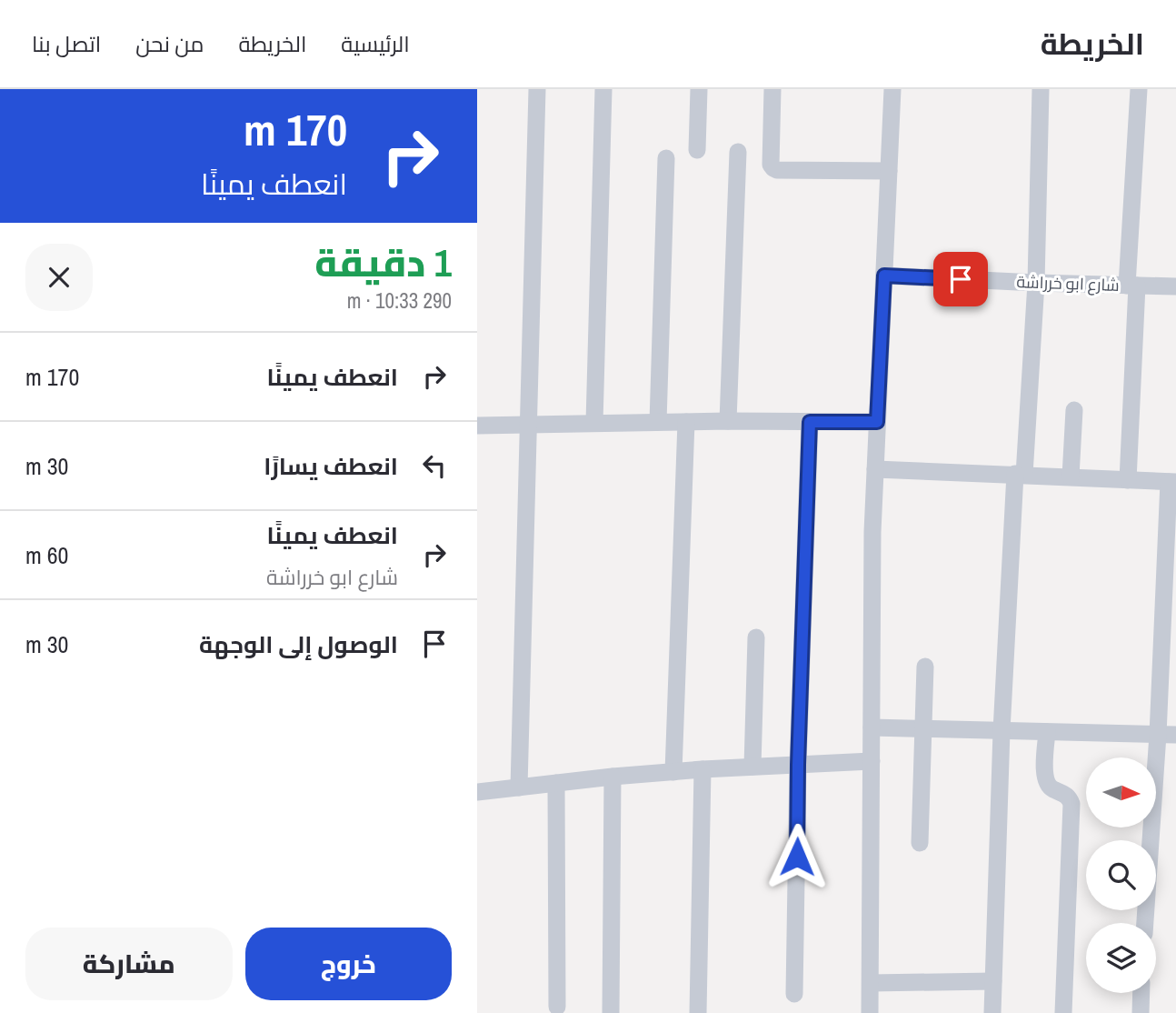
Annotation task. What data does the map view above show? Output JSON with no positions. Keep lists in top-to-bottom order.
{
  "streets": {
    "street": ["شارع ابو خرراشة"]
  },
  "north": "right",
  "page": {
    "header": "الخريطة",
    "nav": [
      "الرئيسية",
      "الخريطة",
      "من نحن",
      "اتصل بنا"
    ],
    "turn": ["170 m", "انعطف يمينًا"],
    "heading": ["1 دقيقة", "290 m · 10:33"],
    "list": [
      {
        "name": "انعطف يمينًا",
        "value": "170 m"
      },
      {
        "name": "انعطف يسارًا",
        "value": "30 m"
      },
      {
        "name": "انعطف يمينًا",
        "note": "شارع ابو خرراشة",
        "value": "60 m"
      },
      {
        "name": "الوصول إلى الوجهة",
        "value": "30 m"
      }
    ],
    "buttons": ["خروج", "مشاركة"]
  }
}
